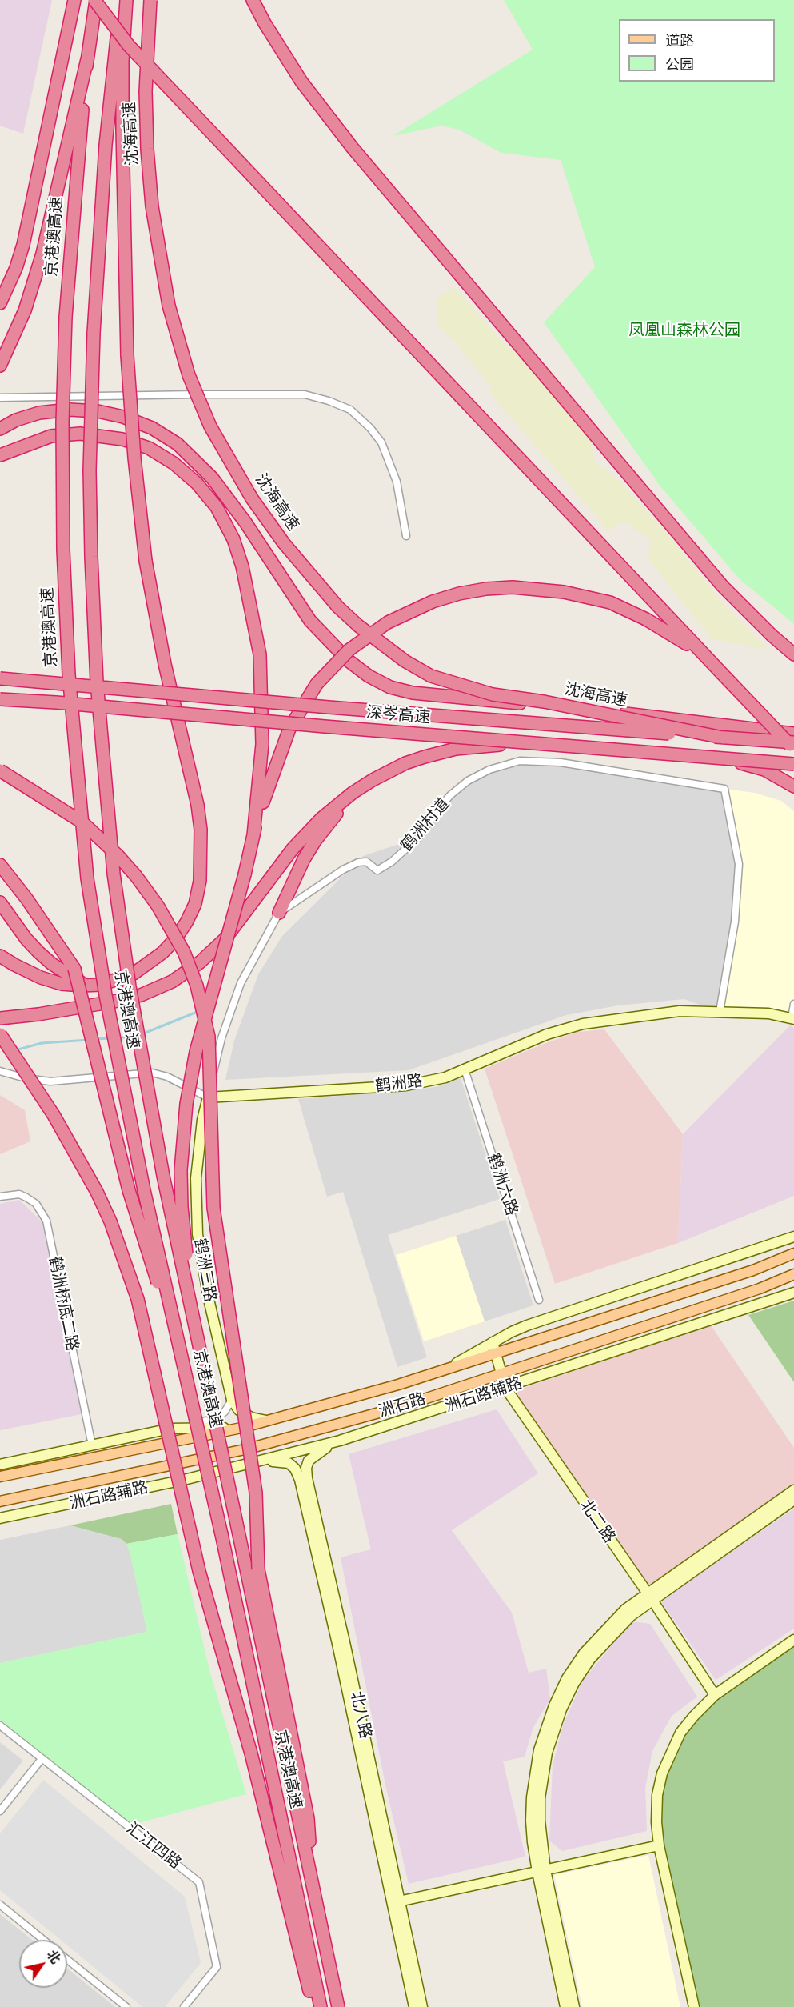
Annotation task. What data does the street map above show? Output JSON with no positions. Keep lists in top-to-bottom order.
{
  "streets": {
    "highway": ["沈海高速", "京港澳高速", "深岑高速"],
    "main road": ["洲石路"],
    "street": [
      "鹤洲村道",
      "鹤洲路",
      "鹤洲六路",
      "鹤洲三路",
      "鹤洲桥底二路",
      "洲石路辅路",
      "北二路",
      "北八路",
      "汇江四路"
    ]
  },
  "crossings": [
    ["沈海高速", "深岑高速"],
    ["鹤洲村道", "鹤洲路"],
    ["鹤洲村道", "鹤洲三路"],
    ["鹤洲路", "鹤洲六路"],
    ["鹤洲路", "鹤洲三路"],
    ["洲石路辅路", "北二路"],
    ["洲石路辅路", "北八路"],
    ["洲石路", "北二路"]
  ],
  "parks": ["凤凰山森林公园"],
  "legend": ["道路", "公园"],
  "north": "top right"
}
